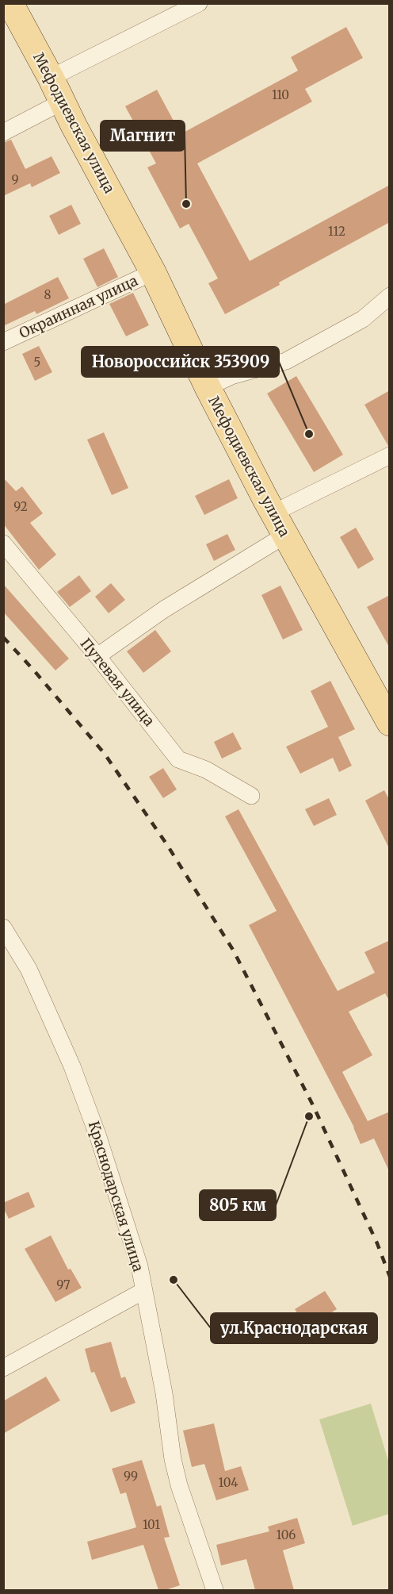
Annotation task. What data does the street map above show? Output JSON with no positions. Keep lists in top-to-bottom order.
{
  "streets": {
    "main road": ["Мефодиевская улица"],
    "street": ["Окраинная улица", "Путевая улица", "Краснодарская улица"]
  },
  "crossings": [
    ["Мефодиевская улица", "Окраинная улица"]
  ],
  "places": [
    "Магнит",
    "Новороссийск 353909",
    "805 км",
    "ул.Краснодарская"
  ],
  "house_numbers": [
    "110",
    "9",
    "112",
    "8",
    "5",
    "92",
    "97",
    "99",
    "104",
    "101",
    "106"
  ]
}
